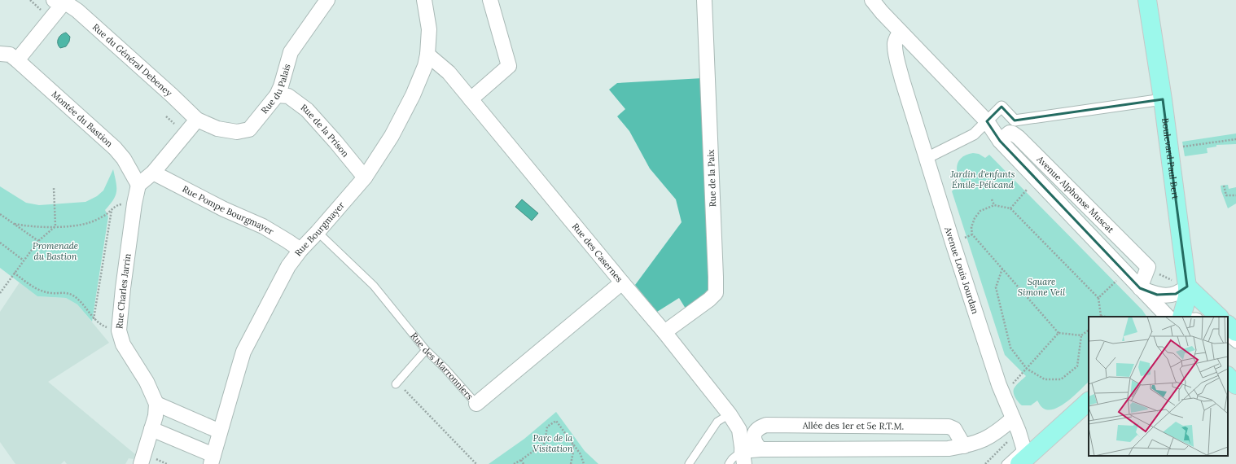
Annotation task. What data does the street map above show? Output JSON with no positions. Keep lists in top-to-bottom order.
{
  "streets": {
    "main road": ["Boulevard Paul Bert"],
    "street": [
      "Rue du Général Debeney",
      "Rue du Palais",
      "Montée du Bastion",
      "Rue de la Prison",
      "Rue de la Paix",
      "Avenue Alphonse Muscat",
      "Rue Pompe Bourgmayer",
      "Rue Bourgmayer",
      "Rue des Casernes",
      "Avenue Louis Jourdan",
      "Rue Charles Jarrin",
      "Rue des Marronniers",
      "Allée des 1er et 5e R.T.M."
    ]
  },
  "crossings": [
    ["Rue du Général Debeney", "Rue du Palais"],
    ["Rue du Palais", "Rue de la Prison"],
    ["Montée du Bastion", "Rue Charles Jarrin"],
    ["Rue de la Prison", "Rue Bourgmayer"],
    ["Boulevard Paul Bert", "Avenue Alphonse Muscat"],
    ["Rue de la Paix", "Rue des Casernes"],
    ["Avenue Alphonse Muscat", "Avenue Louis Jourdan"],
    ["Rue Pompe Bourgmayer", "Rue Bourgmayer"],
    ["Rue Bourgmayer", "Rue des Casernes"],
    ["Rue Bourgmayer", "Rue des Marronniers"],
    ["Rue des Casernes", "Rue des Marronniers"]
  ],
  "parks": [
    "Jardin d'enfants Émile-Pélicand",
    "Promenade du Bastion",
    "Square Simone Veil",
    "Parc de la Visitation"
  ]
}
